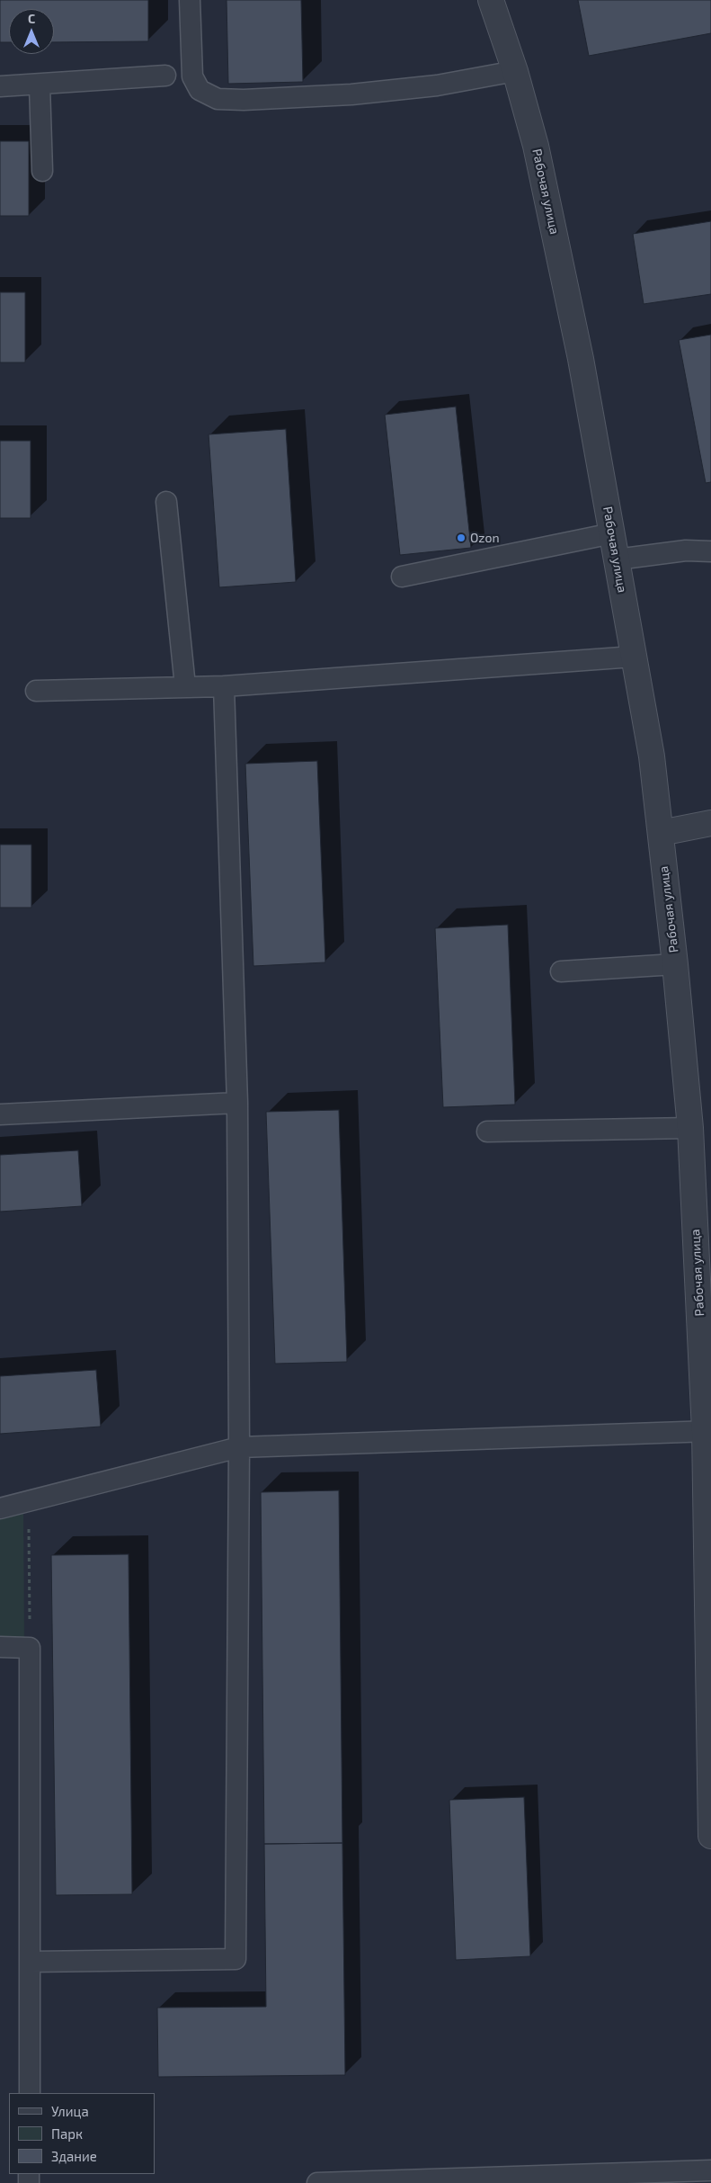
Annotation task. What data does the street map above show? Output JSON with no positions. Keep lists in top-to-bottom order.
{
  "streets": {
    "street": ["Рабочая улица"]
  },
  "places": ["Ozon"],
  "legend": ["Улица", "Парк", "Здание"],
  "north": "top"
}
